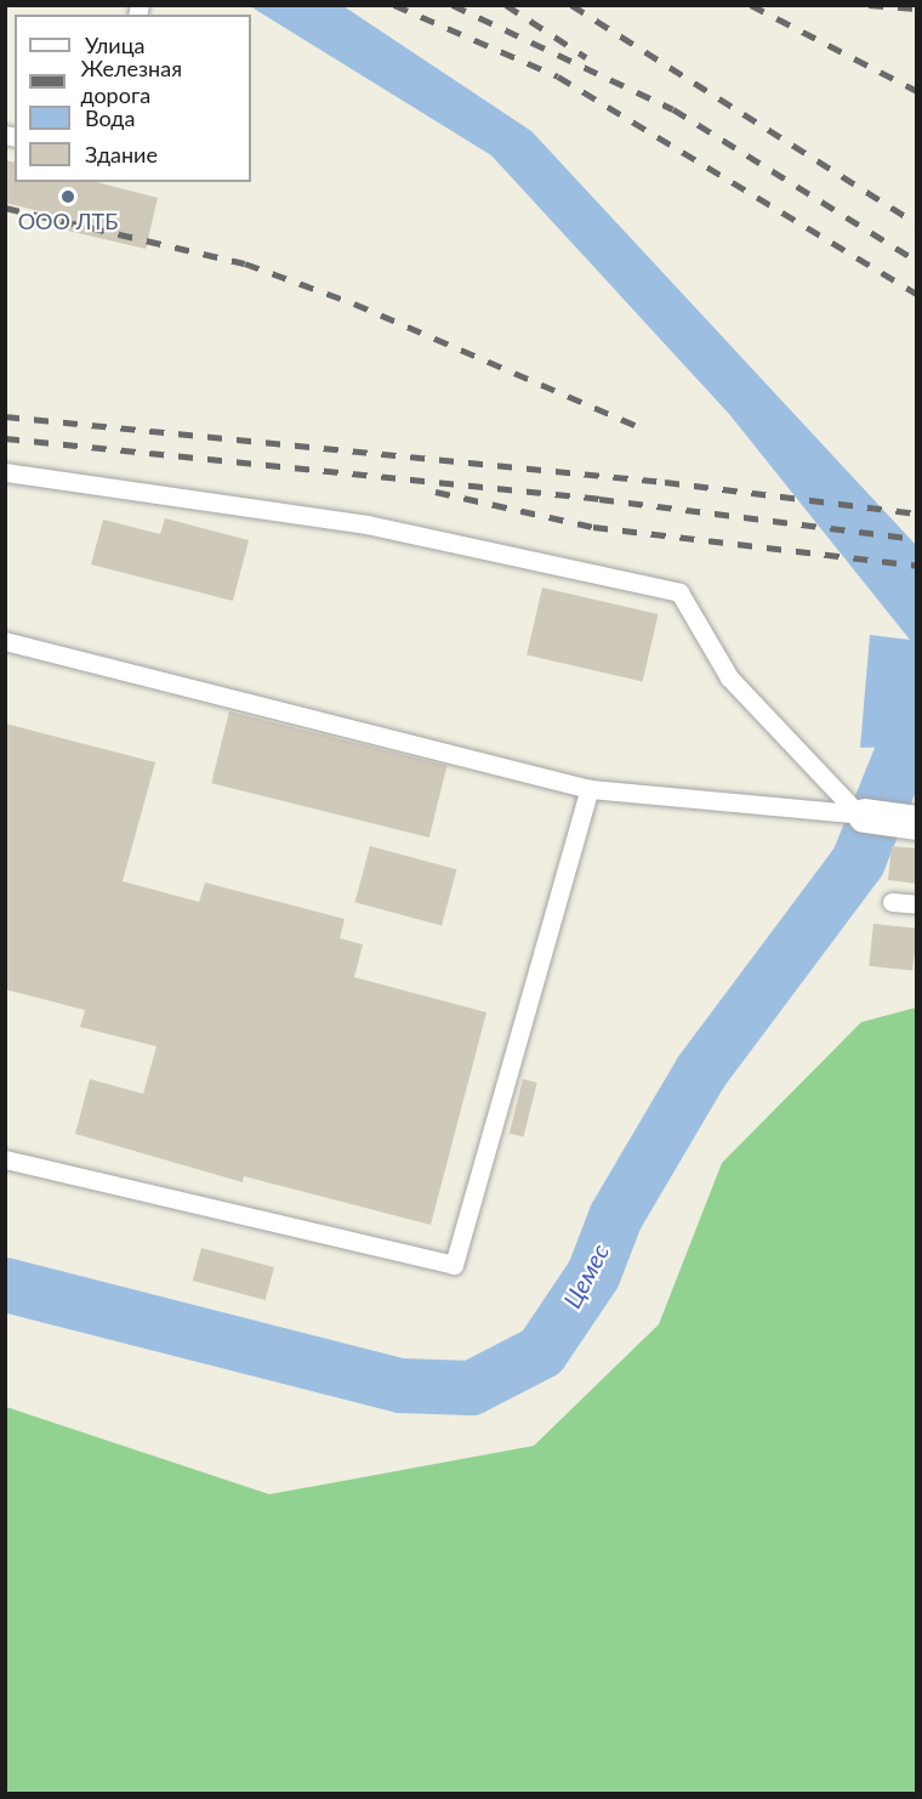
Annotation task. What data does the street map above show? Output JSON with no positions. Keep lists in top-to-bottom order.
{
  "water": ["Цемес"],
  "places": ["ООО ЛТБ"],
  "legend": [
    "Улица",
    "Железная дорога",
    "Вода",
    "Здание"
  ]
}
